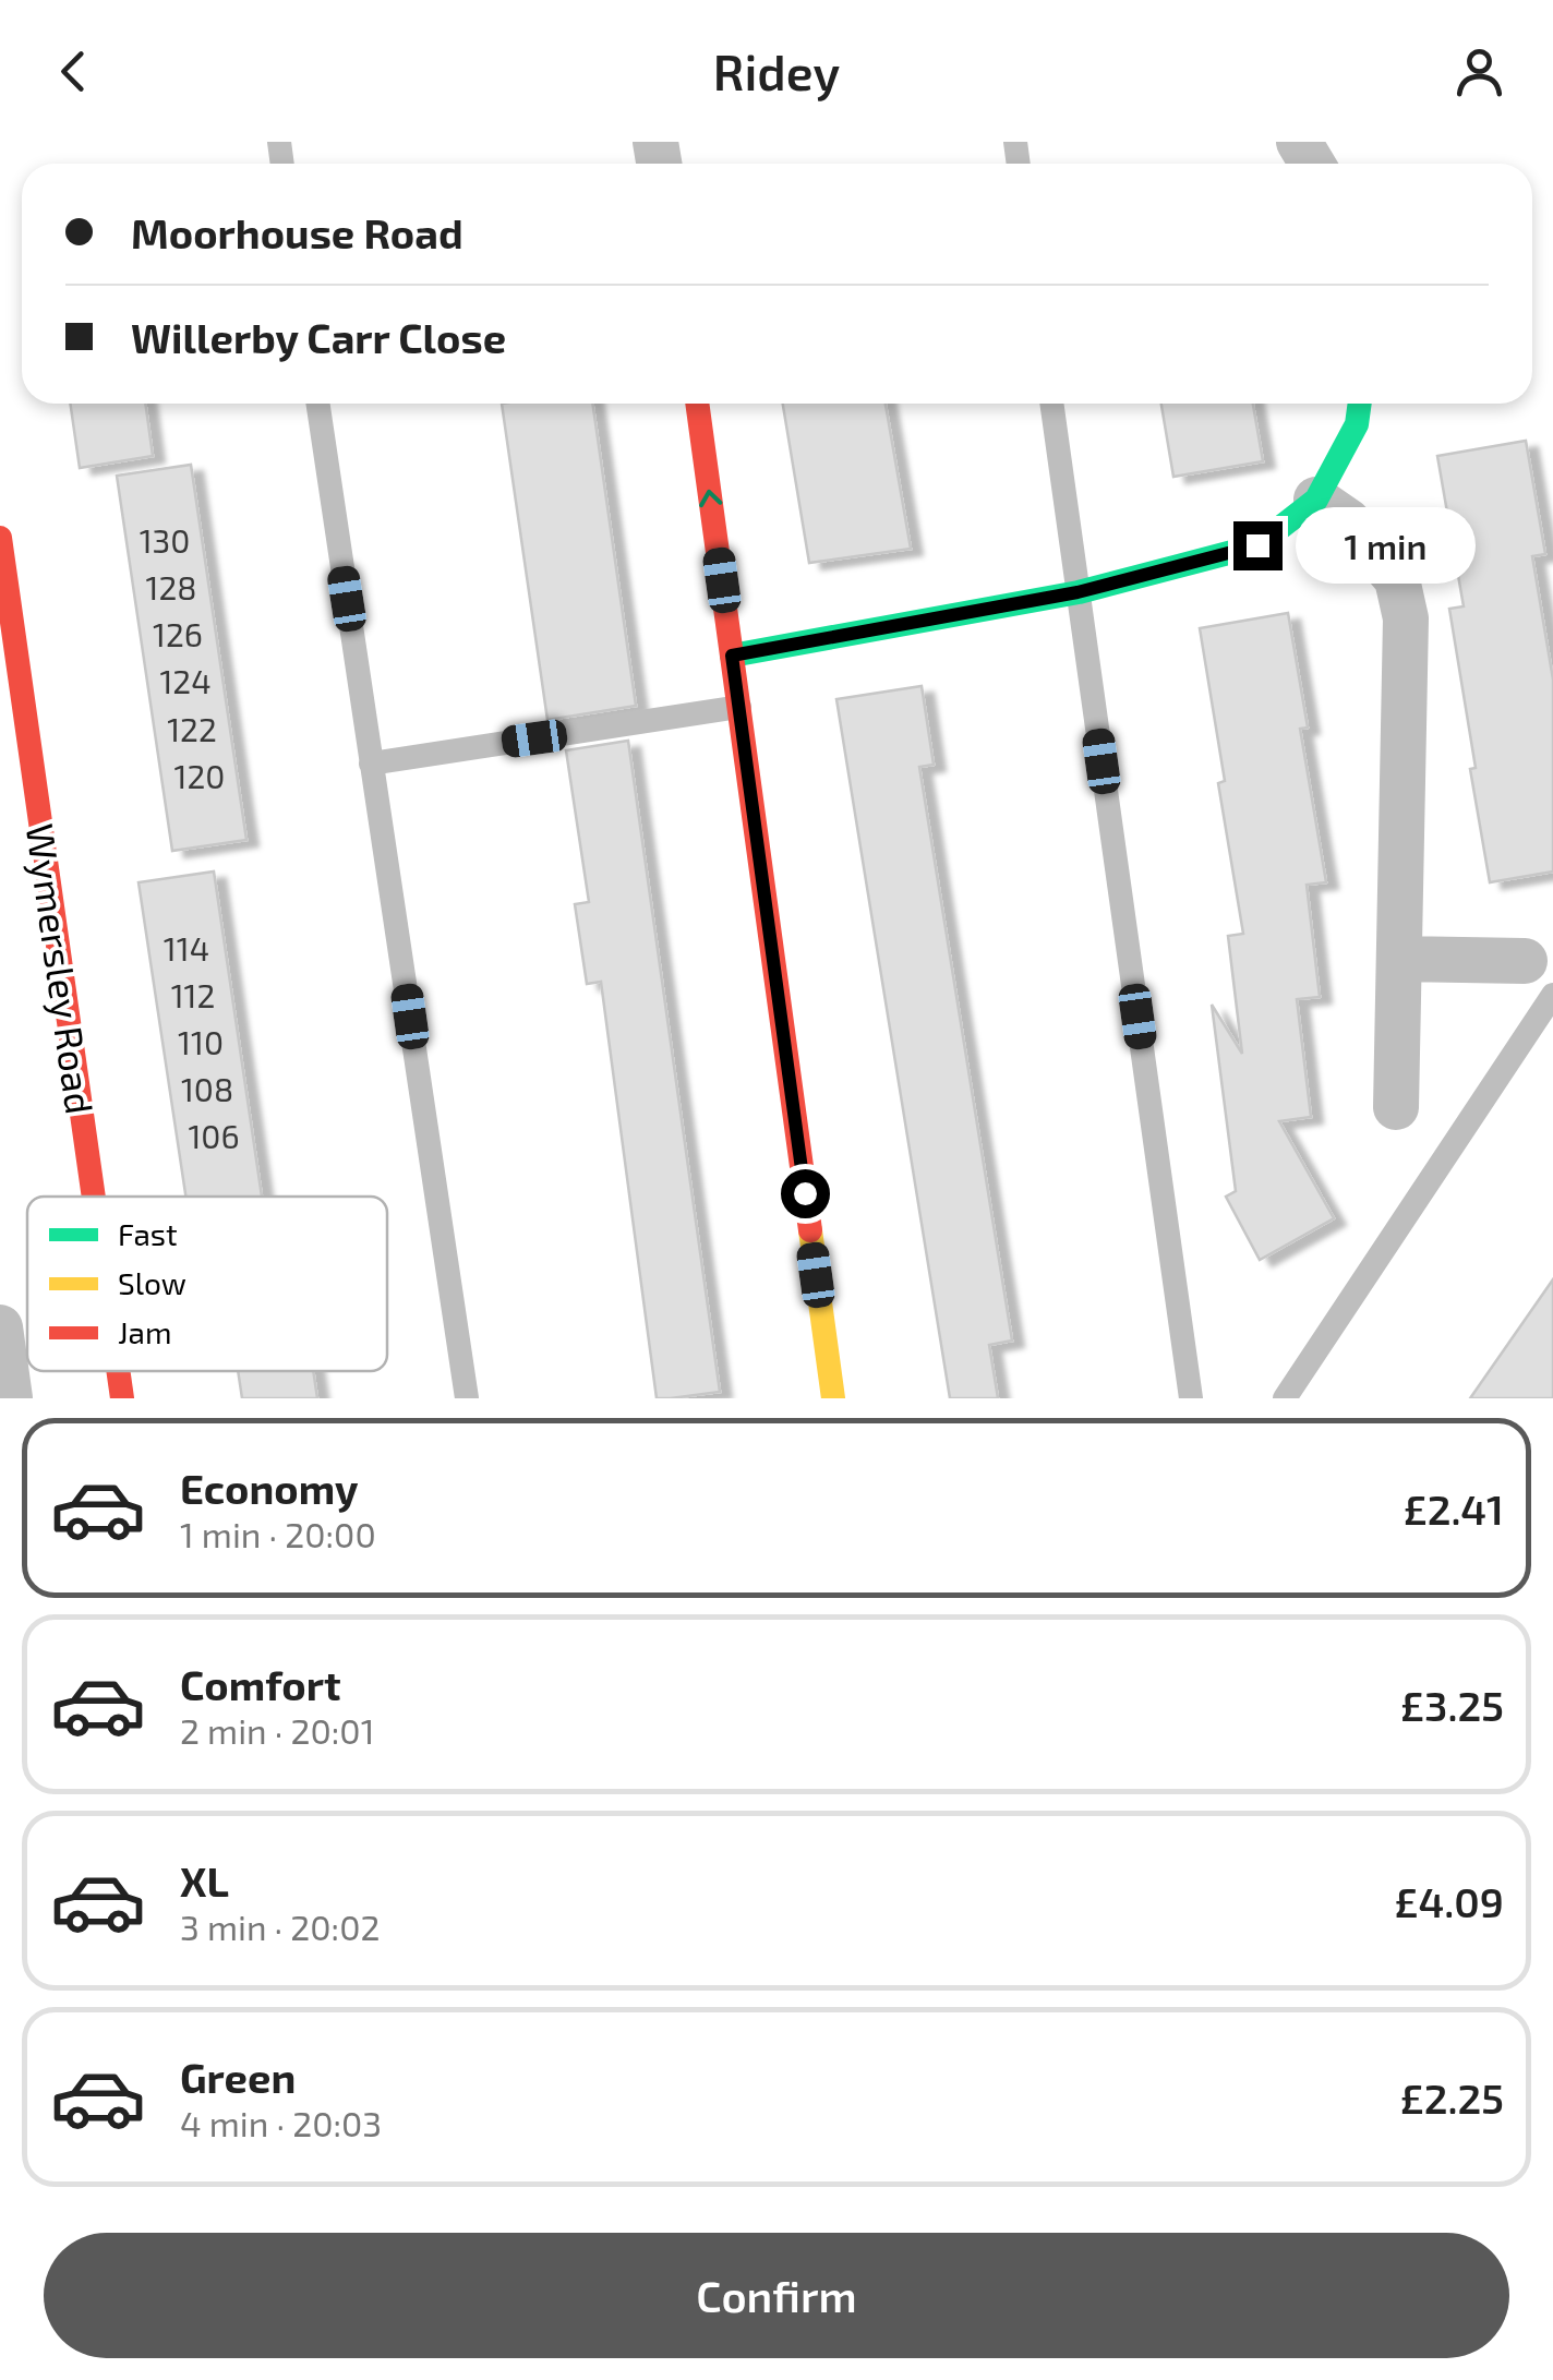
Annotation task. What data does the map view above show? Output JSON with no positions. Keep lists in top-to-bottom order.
{
  "streets": {
    "street": ["Wymersley Road"]
  },
  "house_numbers": [
    "130",
    "128",
    "126",
    "124",
    "122",
    "120",
    "114",
    "112",
    "110",
    "108",
    "106"
  ],
  "legend": ["Fast", "Slow", "Jam"],
  "page": {
    "header": "Ridey",
    "banner": ["Moorhouse Road", "Willerby Carr Close"],
    "bubble": "1 min",
    "list": [
      {
        "name": "Economy",
        "note": "1 min · 20:00",
        "value": "£2.41"
      },
      {
        "name": "Comfort",
        "note": "2 min · 20:01",
        "value": "£3.25"
      },
      {
        "name": "XL",
        "note": "3 min · 20:02",
        "value": "£4.09"
      },
      {
        "name": "Green",
        "note": "4 min · 20:03",
        "value": "£2.25"
      }
    ],
    "buttons": "Confirm"
  }
}
